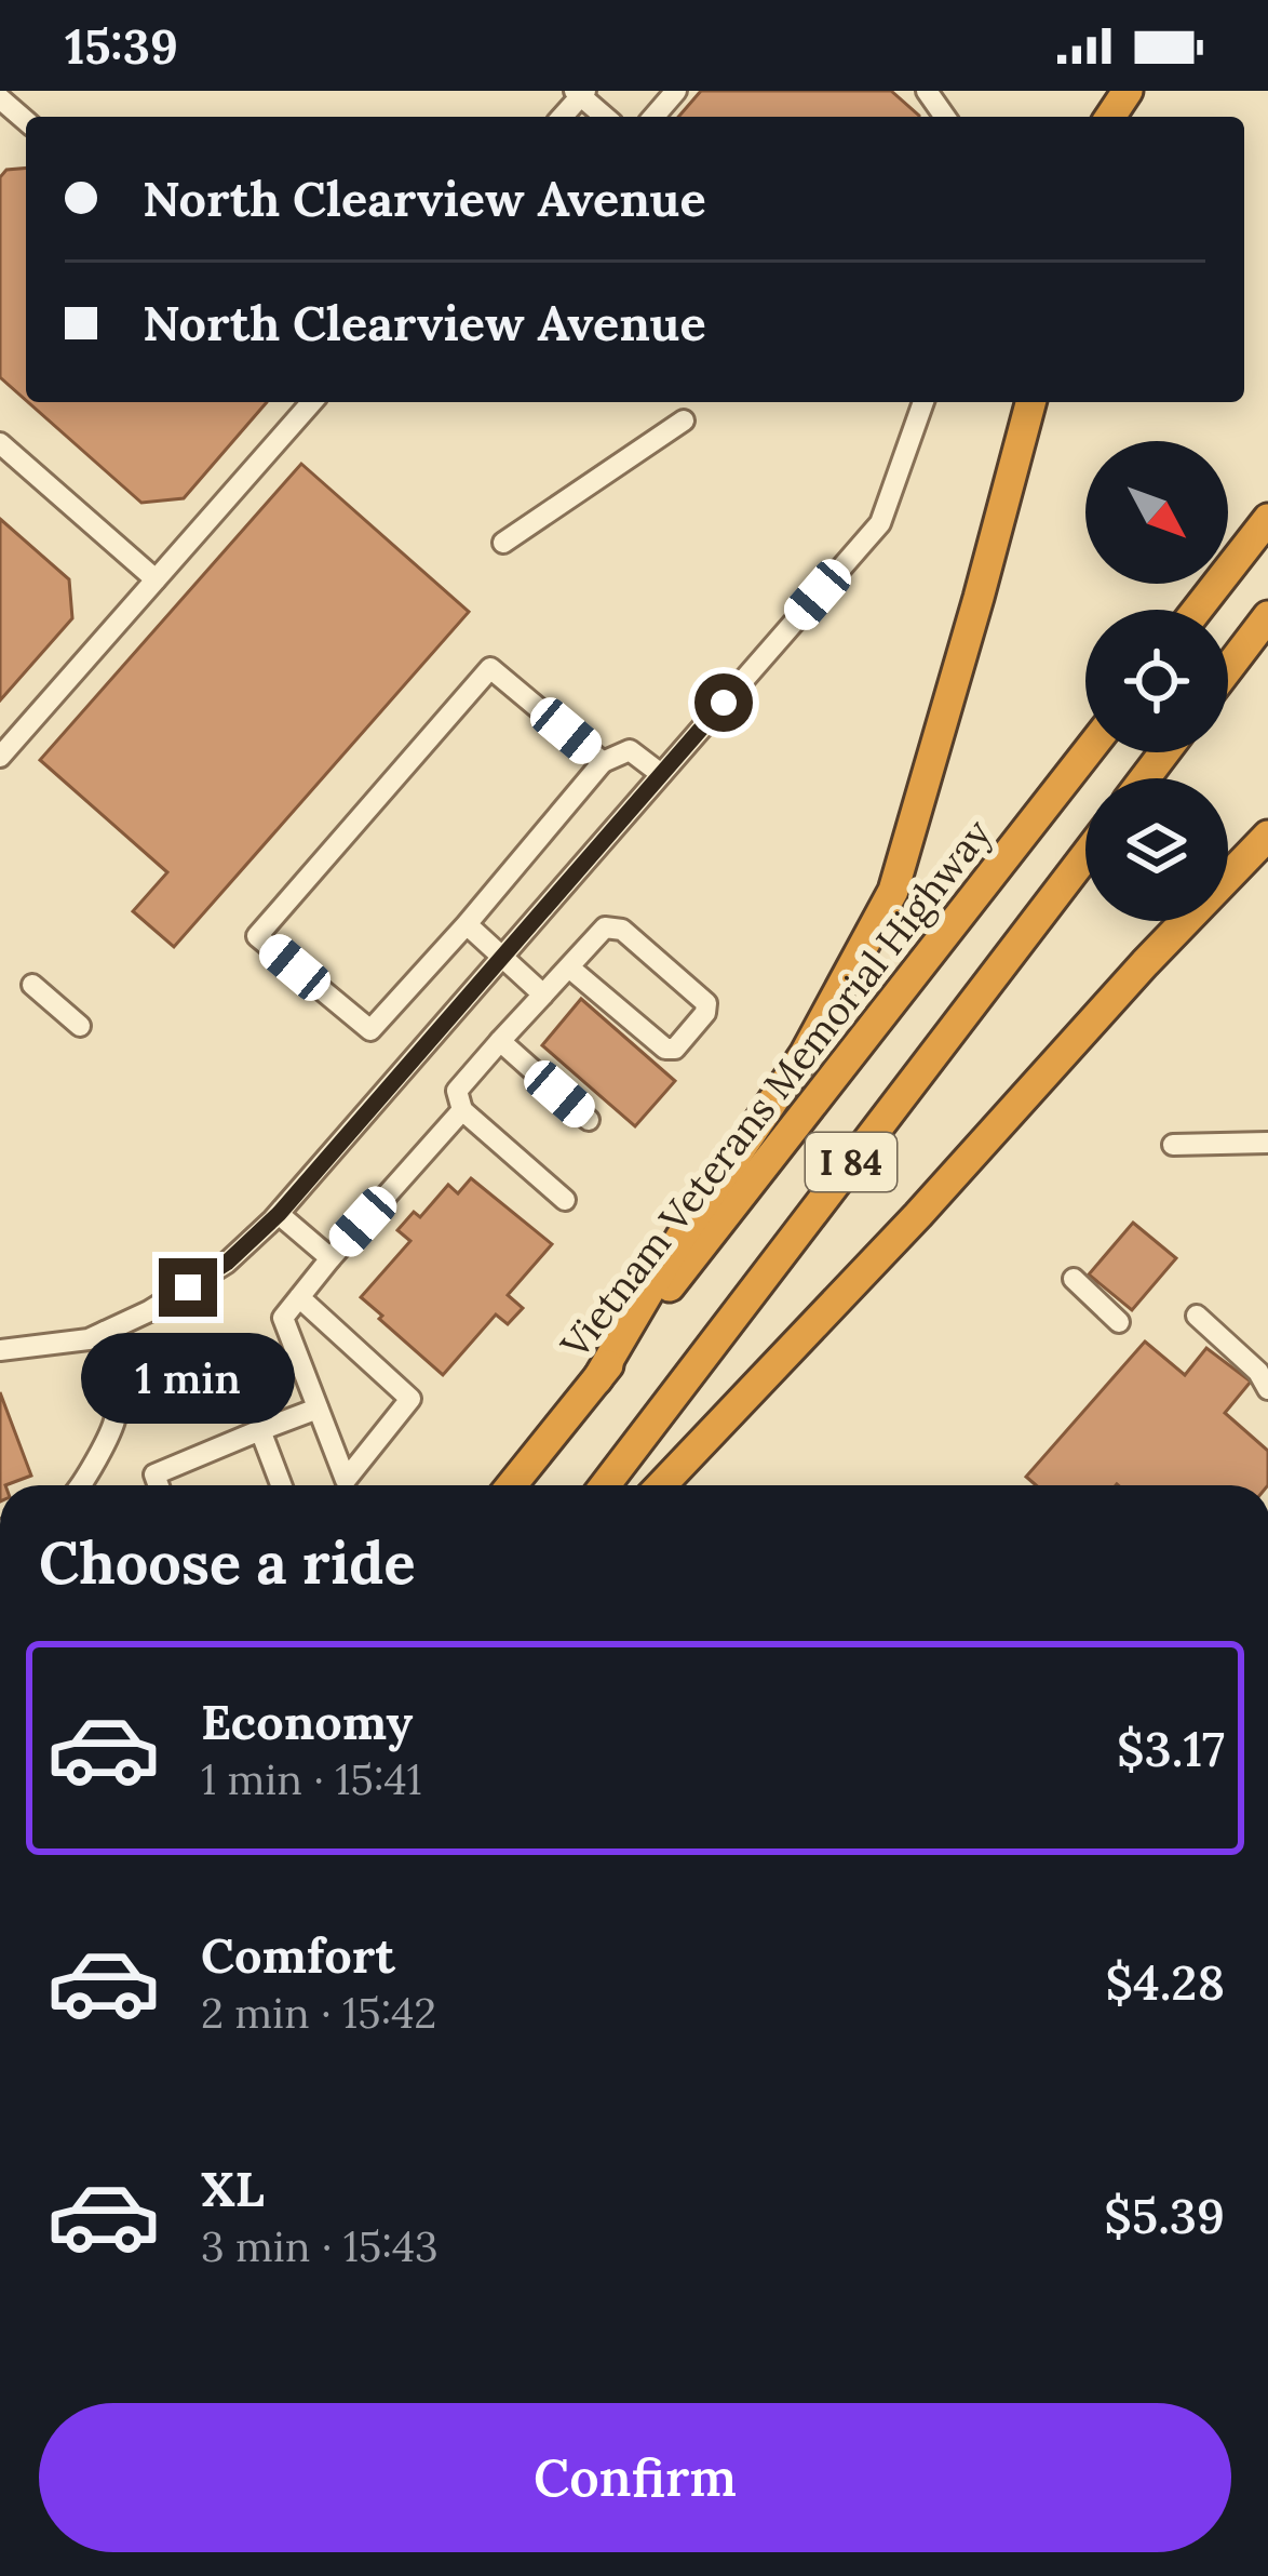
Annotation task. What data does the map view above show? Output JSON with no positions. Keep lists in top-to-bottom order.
{
  "streets": {
    "highway": ["Vietnam Veterans Memorial Highway", "I 84"]
  },
  "north": "bottom right",
  "page": {
    "status": "15:39",
    "banner": ["North Clearview Avenue", "North Clearview Avenue"],
    "bubble": "1 min",
    "heading": "Choose a ride",
    "list": [
      {
        "name": "Economy",
        "note": "1 min · 15:41",
        "value": "$3.17"
      },
      {
        "name": "Comfort",
        "note": "2 min · 15:42",
        "value": "$4.28"
      },
      {
        "name": "XL",
        "note": "3 min · 15:43",
        "value": "$5.39"
      }
    ],
    "buttons": "Confirm"
  }
}
